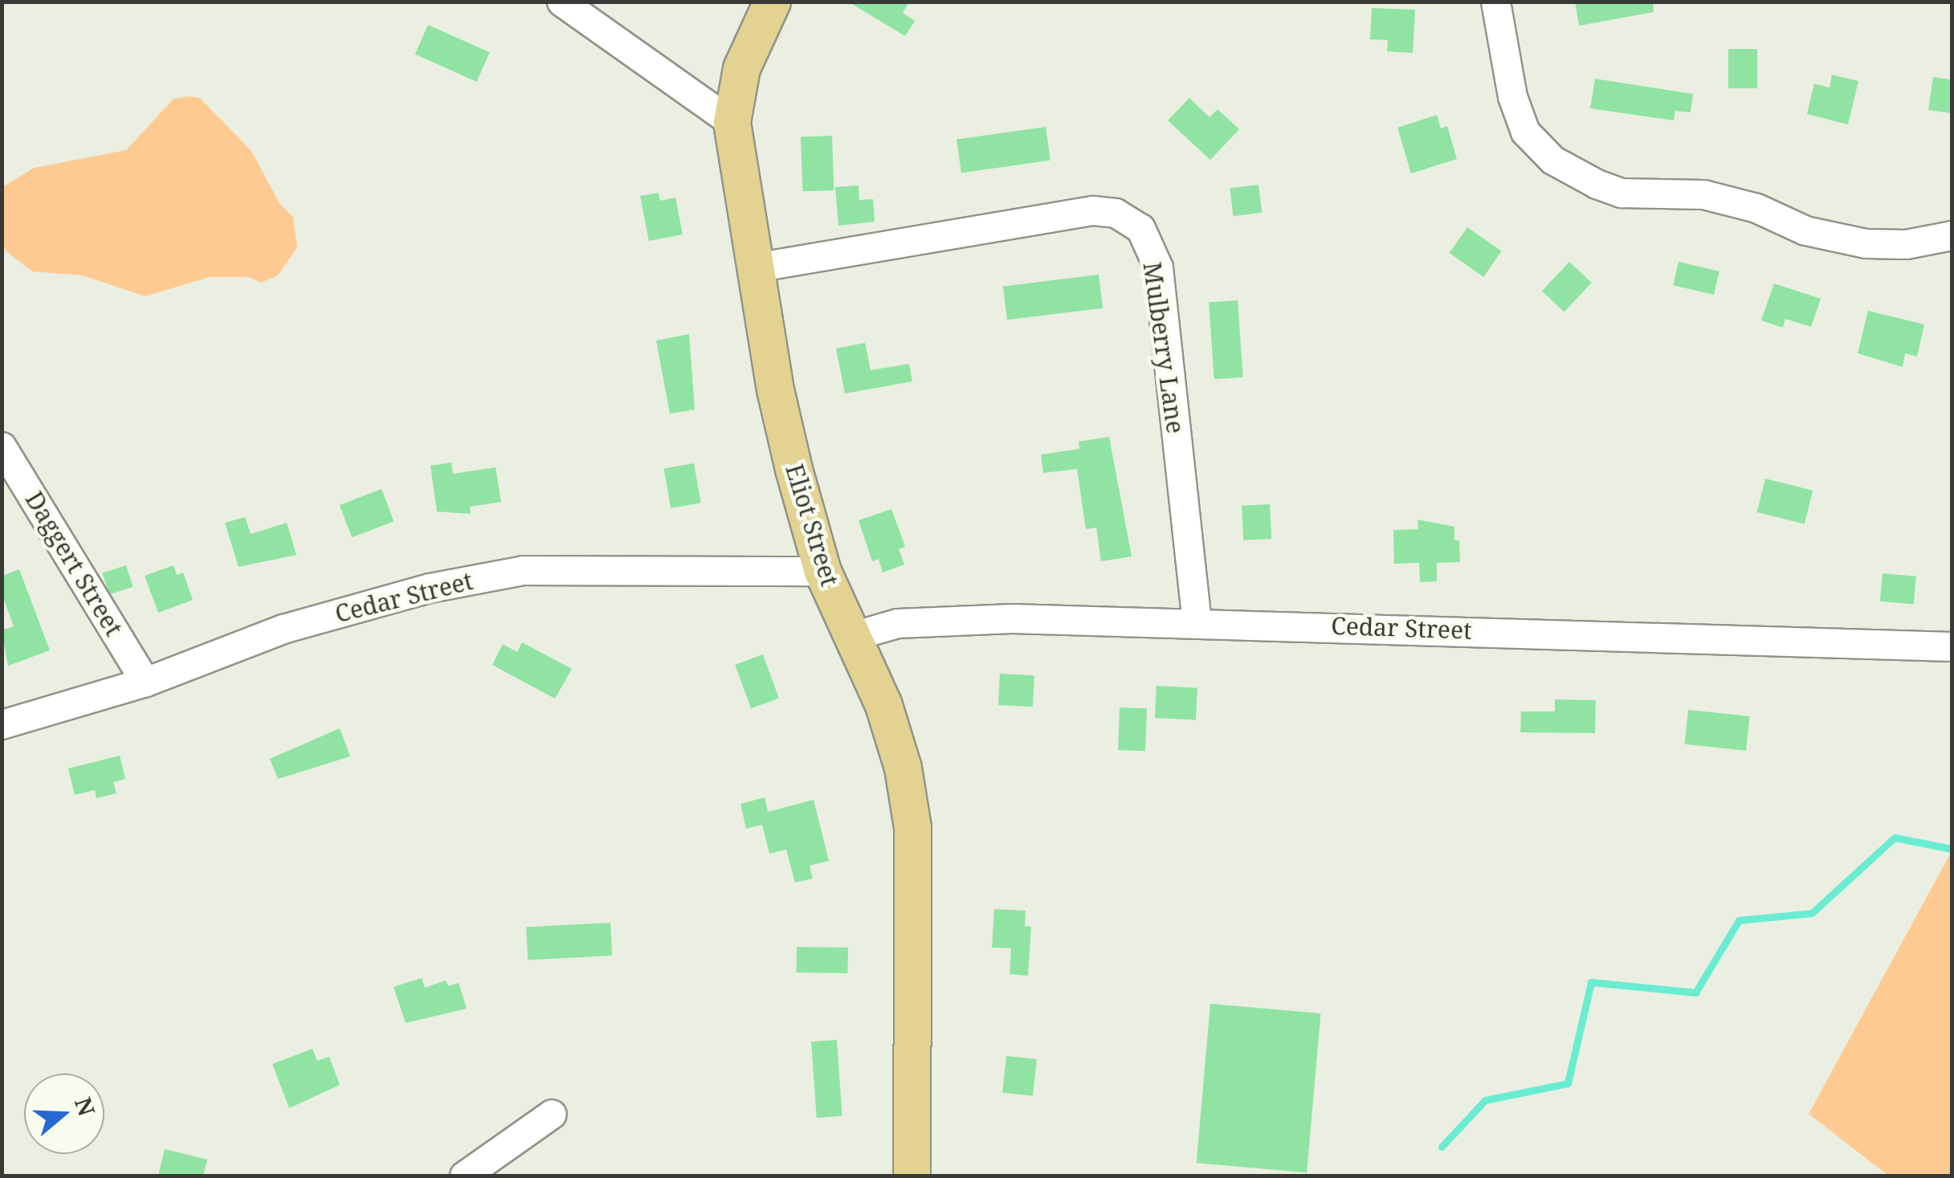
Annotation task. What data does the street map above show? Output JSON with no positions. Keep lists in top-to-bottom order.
{
  "streets": {
    "main road": ["Eliot Street"],
    "street": ["Mulberry Lane", "Daggert Street", "Cedar Street"]
  },
  "crossings": [
    ["Mulberry Lane", "Eliot Street"],
    ["Mulberry Lane", "Cedar Street"],
    ["Eliot Street", "Cedar Street"],
    ["Daggert Street", "Cedar Street"]
  ],
  "north": "right"
}
